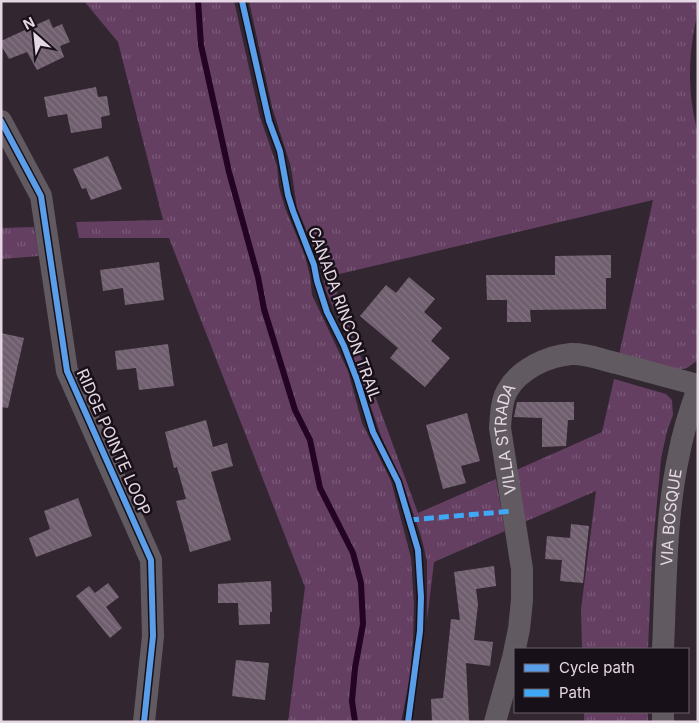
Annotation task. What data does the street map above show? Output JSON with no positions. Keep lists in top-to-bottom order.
{
  "streets": {
    "street": ["RIDGE POINTE LOOP", "VILLA STRADA", "VIA BOSQUE"],
    "cycle path": ["CANADA RINCON TRAIL"]
  },
  "crossings": [
    ["VILLA STRADA", "VIA BOSQUE"]
  ],
  "legend": ["Cycle path", "Path"],
  "north": "top left"
}
